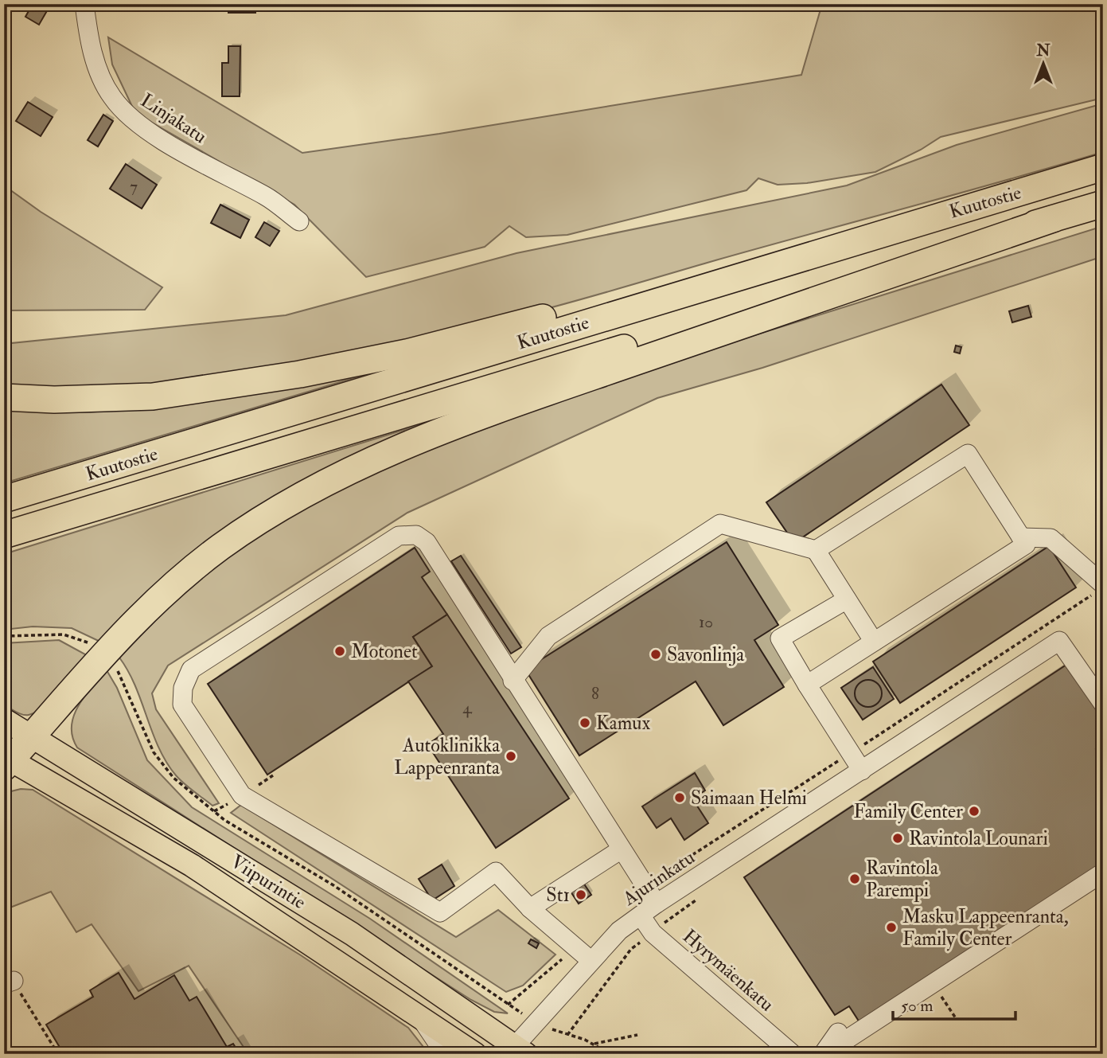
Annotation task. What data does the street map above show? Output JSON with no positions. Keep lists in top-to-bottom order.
{
  "streets": {
    "highway": ["Kuutostie"],
    "main road": ["Viipurintie"],
    "street": ["Linjakatu", "Ajurinkatu", "Hyrymäenkatu"]
  },
  "crossings": [
    ["Ajurinkatu", "Viipurintie"],
    ["Ajurinkatu", "Hyrymäenkatu"]
  ],
  "places": [
    "Motonet",
    "Savonlinja",
    "Kamux",
    "Autoklinikka Lappeenranta",
    "Saimaan Helmi",
    "Family Center",
    "Ravintola Lounari",
    "Ravintola Parempi",
    "St1",
    "Masku Lappeenranta, Family Center"
  ],
  "house_numbers": [
    "7",
    "10",
    "8",
    "4"
  ],
  "scale_bar": "50 m",
  "north": "top"
}
